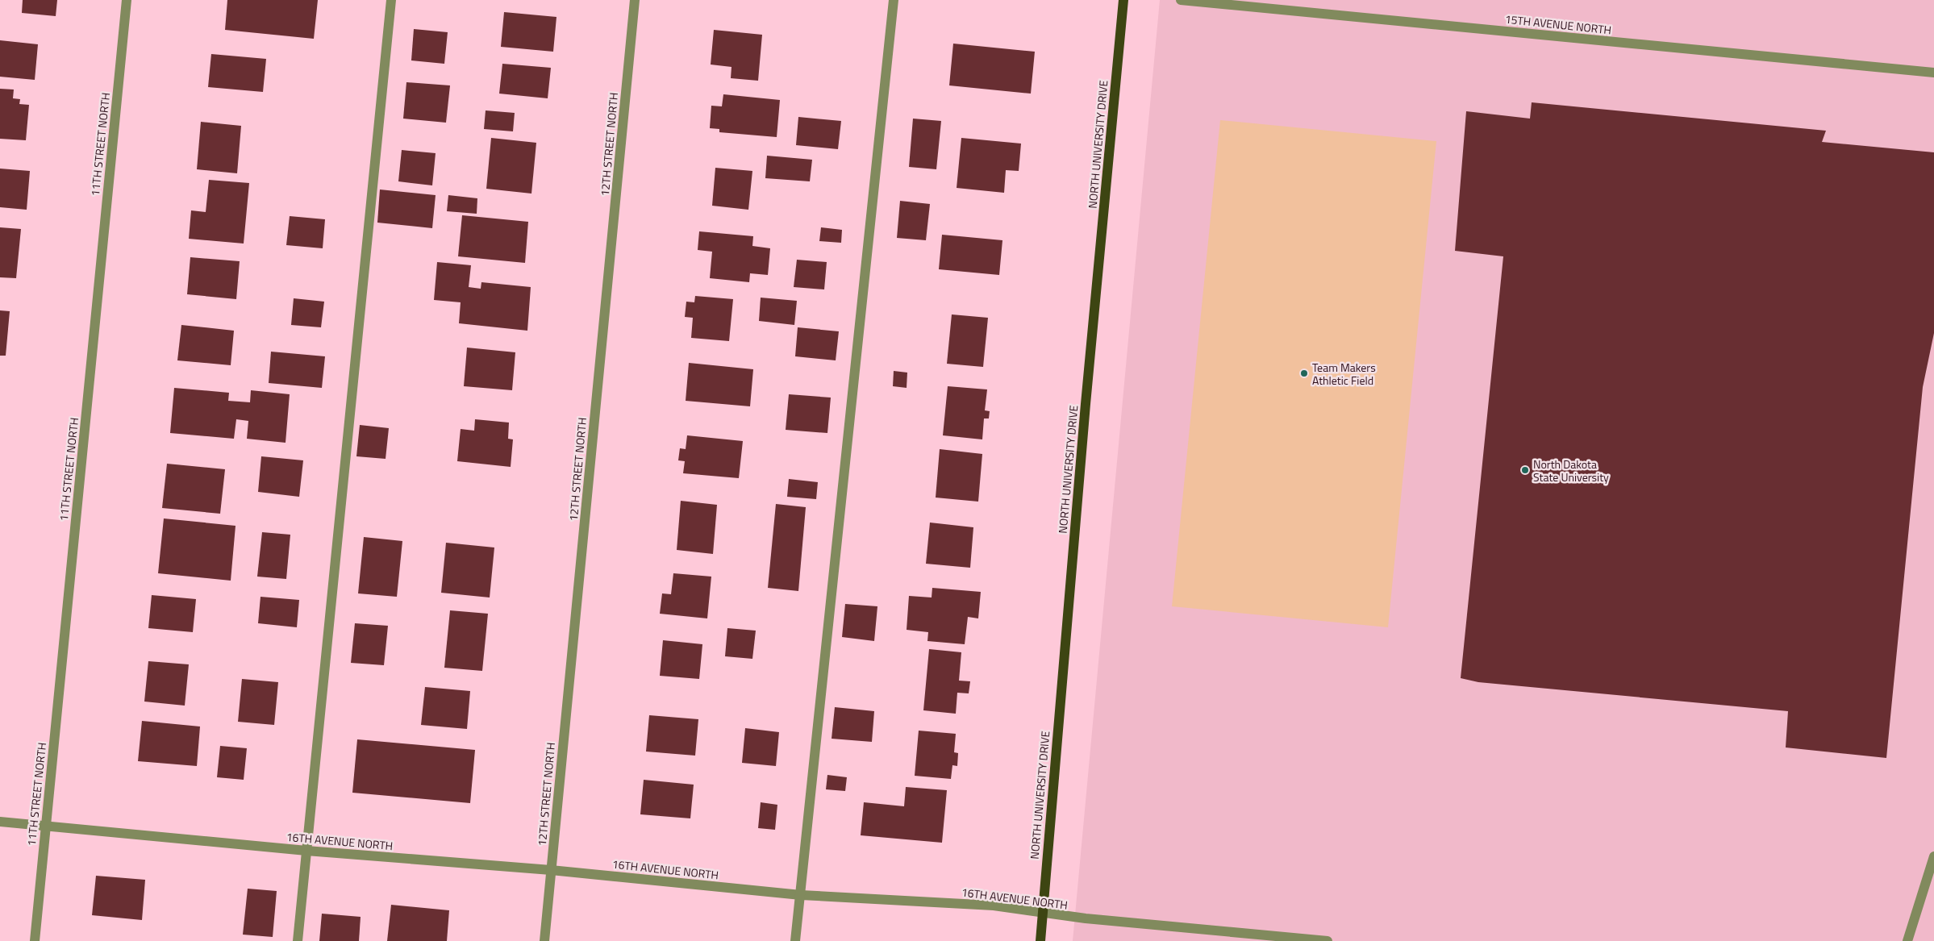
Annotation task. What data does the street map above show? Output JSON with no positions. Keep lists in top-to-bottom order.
{
  "streets": {
    "main road": ["NORTH UNIVERSITY DRIVE"],
    "street": [
      "15TH AVENUE NORTH",
      "11TH STREET NORTH",
      "12TH STREET NORTH",
      "16TH AVENUE NORTH"
    ]
  },
  "crossings": [
    ["11TH STREET NORTH", "16TH AVENUE NORTH"],
    ["12TH STREET NORTH", "16TH AVENUE NORTH"],
    ["NORTH UNIVERSITY DRIVE", "16TH AVENUE NORTH"]
  ],
  "places": ["Team Makers Athletic Field", "North Dakota State University"]
}
